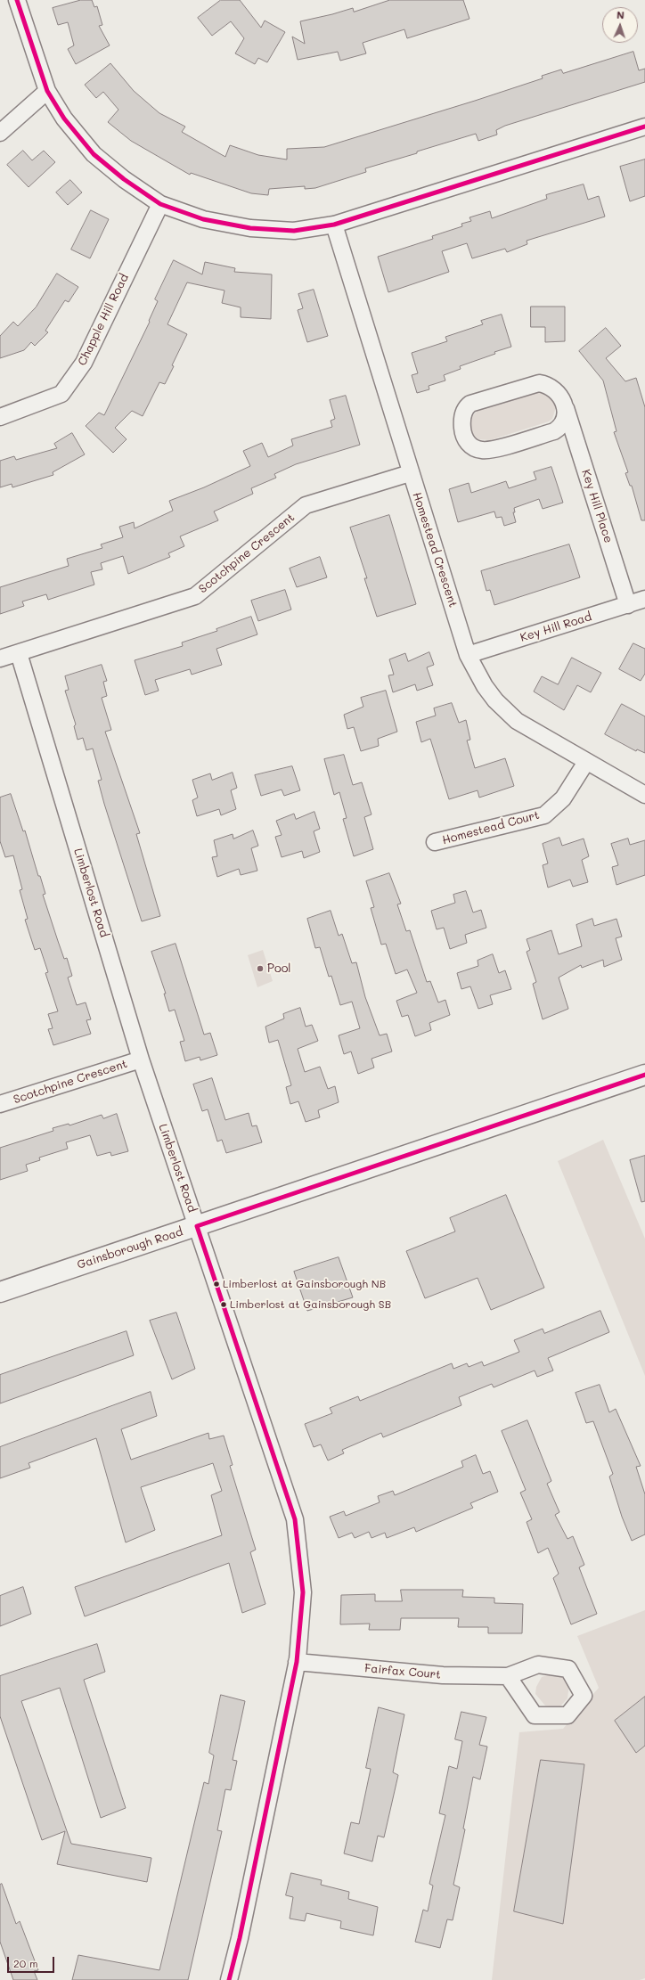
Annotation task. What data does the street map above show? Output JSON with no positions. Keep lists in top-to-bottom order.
{
  "streets": {
    "main road": ["Gainsborough Road"],
    "street": [
      "Chapple Hill Road",
      "Key Hill Place",
      "Homestead Crescent",
      "Scotchpine Crescent",
      "Key Hill Road",
      "Homestead Court",
      "Limberlost Road",
      "Fairfax Court"
    ]
  },
  "crossings": [
    ["Key Hill Place", "Key Hill Road"],
    ["Homestead Crescent", "Scotchpine Crescent"],
    ["Homestead Crescent", "Key Hill Road"],
    ["Homestead Crescent", "Homestead Court"],
    ["Scotchpine Crescent", "Limberlost Road"],
    ["Limberlost Road", "Gainsborough Road"],
    ["Limberlost Road", "Fairfax Court"]
  ],
  "places": ["Pool", "Limberlost at Gainsborough NB", "Limberlost at Gainsborough SB"],
  "scale_bar": "20 m",
  "north": "top"
}
